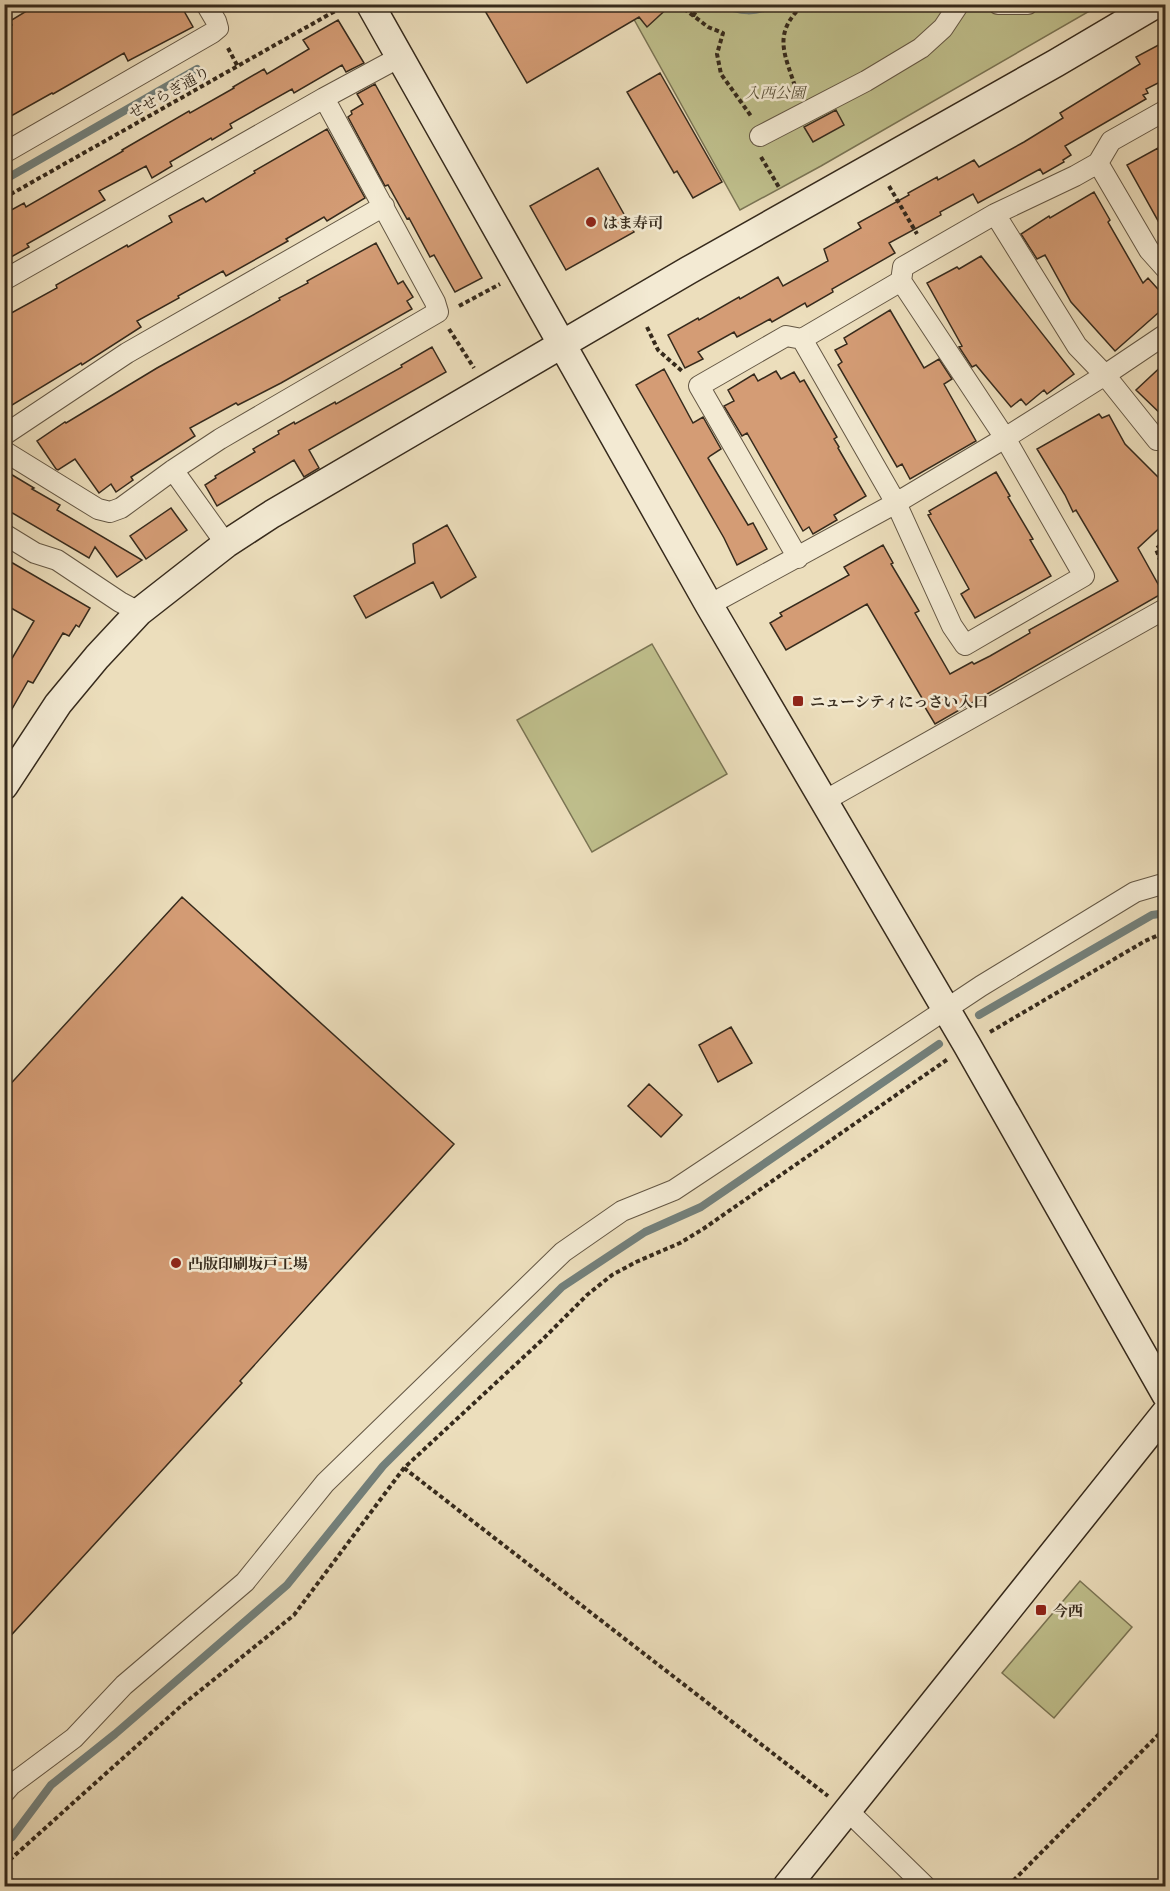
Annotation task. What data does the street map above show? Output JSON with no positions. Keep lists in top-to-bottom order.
{
  "streets": {
    "path": ["せせらぎ通り"]
  },
  "parks": ["入西公園"],
  "places": {
    "other": ["はま寿司", "凸版印刷坂戸工場"],
    "transit": ["ニューシティにっさい入口", "今西"]
  }
}
